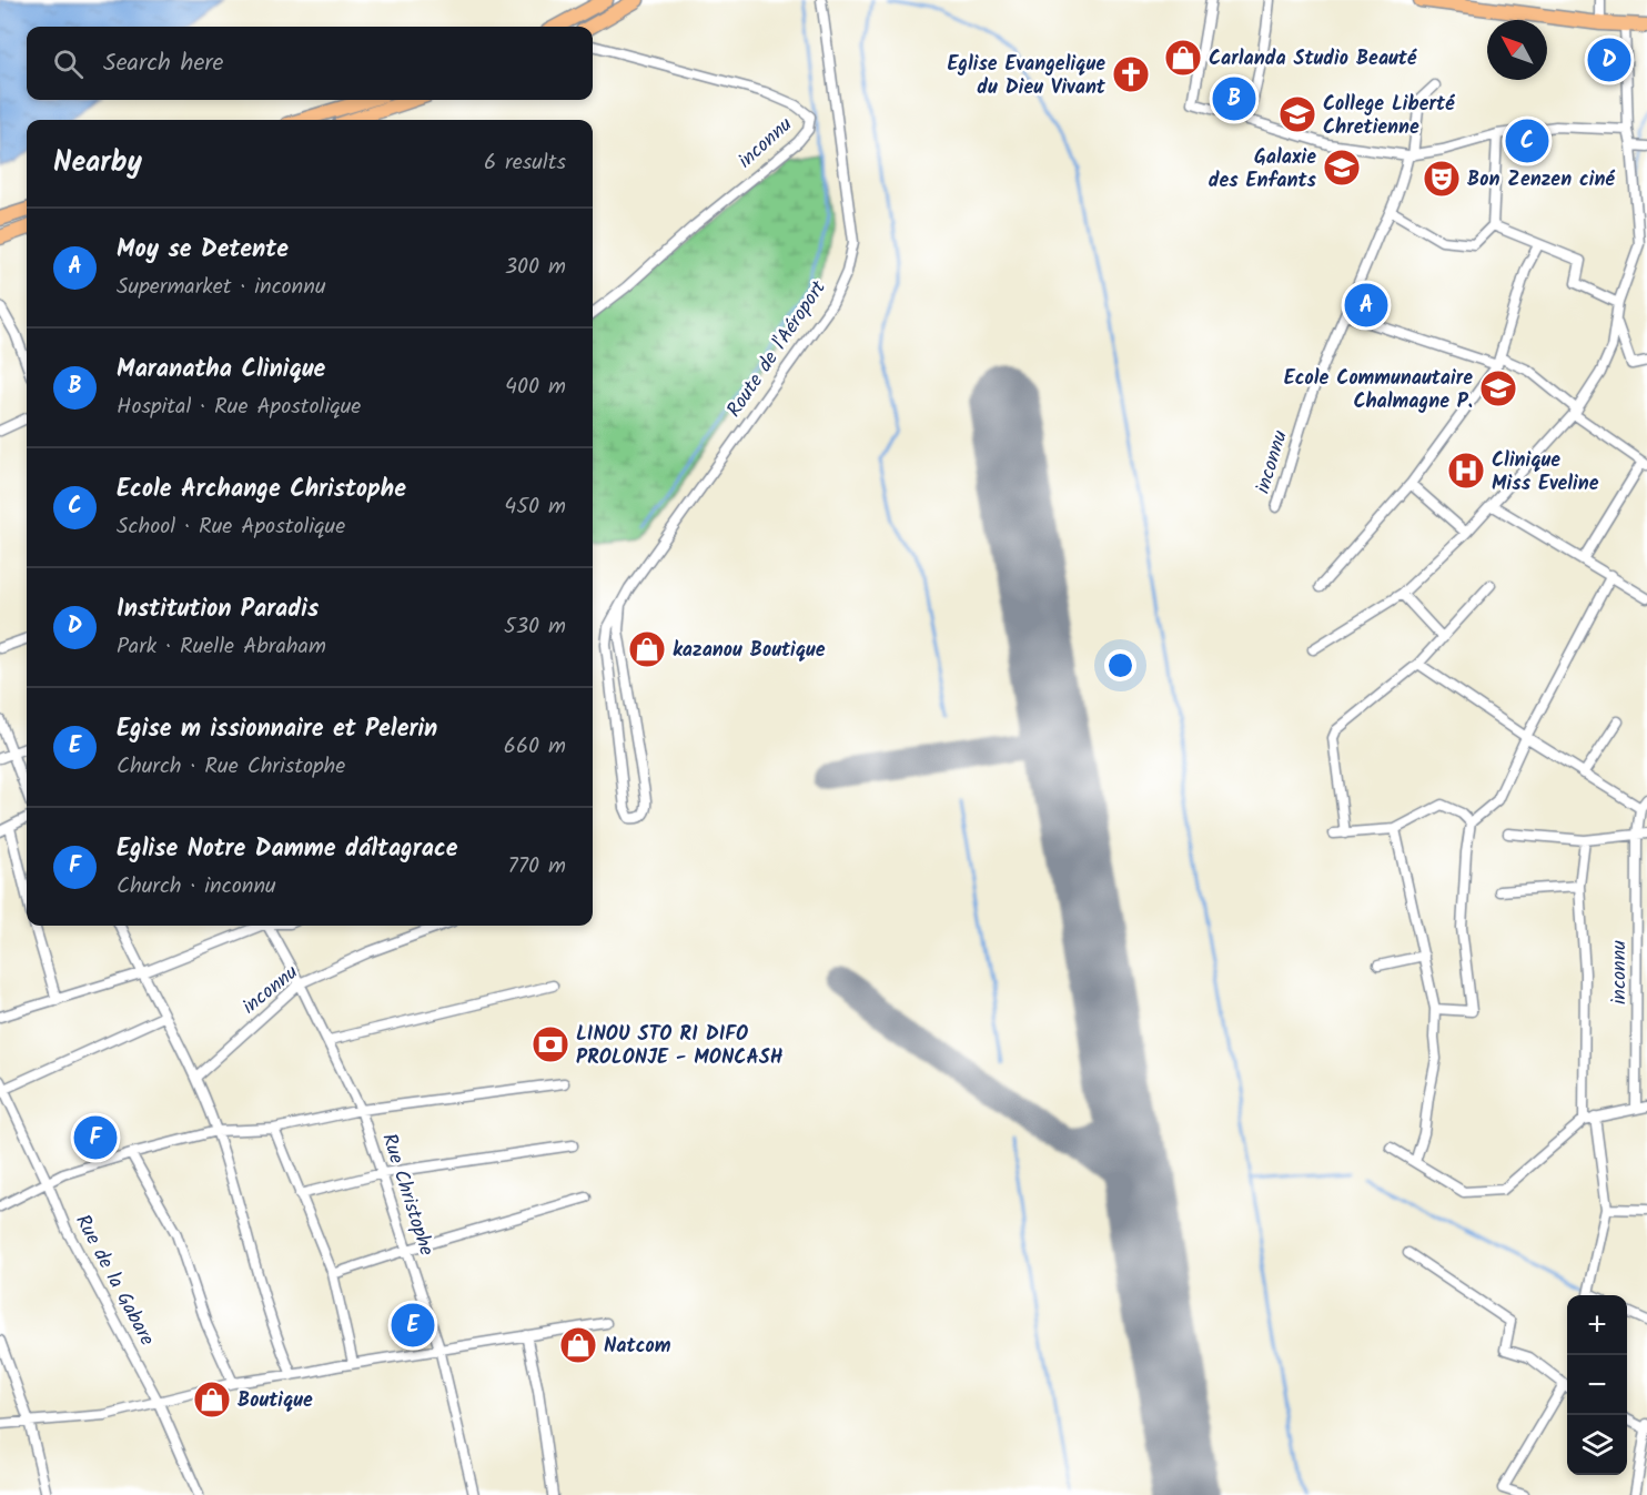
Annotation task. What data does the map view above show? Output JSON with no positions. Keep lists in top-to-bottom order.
{
  "streets": {
    "street": [
      "inconnu",
      "Route de l'Aéroport",
      "Rue Christophe",
      "Rue de la Gabare"
    ]
  },
  "crossings": [
    ["inconnu", "Rue Christophe"]
  ],
  "places": {
    "shop": [
      "Carlanda Studio Beauté",
      "kazanou Boutique",
      "Natcom",
      "Boutique"
    ],
    "church": ["Eglise Evangelique du Dieu Vivant"],
    "school or university": ["College Liberté Chretienne", "Galaxie des Enfants", "Ecole Communautaire Chalmagne P."],
    "theatre": ["Bon Zenzen ciné"],
    "hospital": ["Clinique Miss Eveline"],
    "bank": ["LINOU STO RI DIFO PROLONJE - MONCASH"]
  },
  "north": "top left",
  "page": {
    "search": "Search here",
    "pins": [
      "D",
      "B",
      "C",
      "A",
      "F",
      "E"
    ],
    "heading": ["Nearby", "6 results"],
    "list": [
      {
        "mark": "A",
        "name": "Moy se Detente",
        "note": "Supermarket · inconnu",
        "value": "300 m"
      },
      {
        "mark": "B",
        "name": "Maranatha Clinique",
        "note": "Hospital · Rue Apostolique",
        "value": "400 m"
      },
      {
        "mark": "C",
        "name": "Ecole Archange Christophe",
        "note": "School · Rue Apostolique",
        "value": "450 m"
      },
      {
        "mark": "D",
        "name": "Institution Paradis",
        "note": "Park · Ruelle Abraham",
        "value": "530 m"
      },
      {
        "mark": "E",
        "name": "Egise m issionnaire et Pelerin",
        "note": "Church · Rue Christophe",
        "value": "660 m"
      },
      {
        "mark": "F",
        "name": "Eglise Notre Damme dáltagrace",
        "note": "Church · inconnu",
        "value": "770 m"
      }
    ],
    "map_buttons": ["+", "−"]
  }
}
